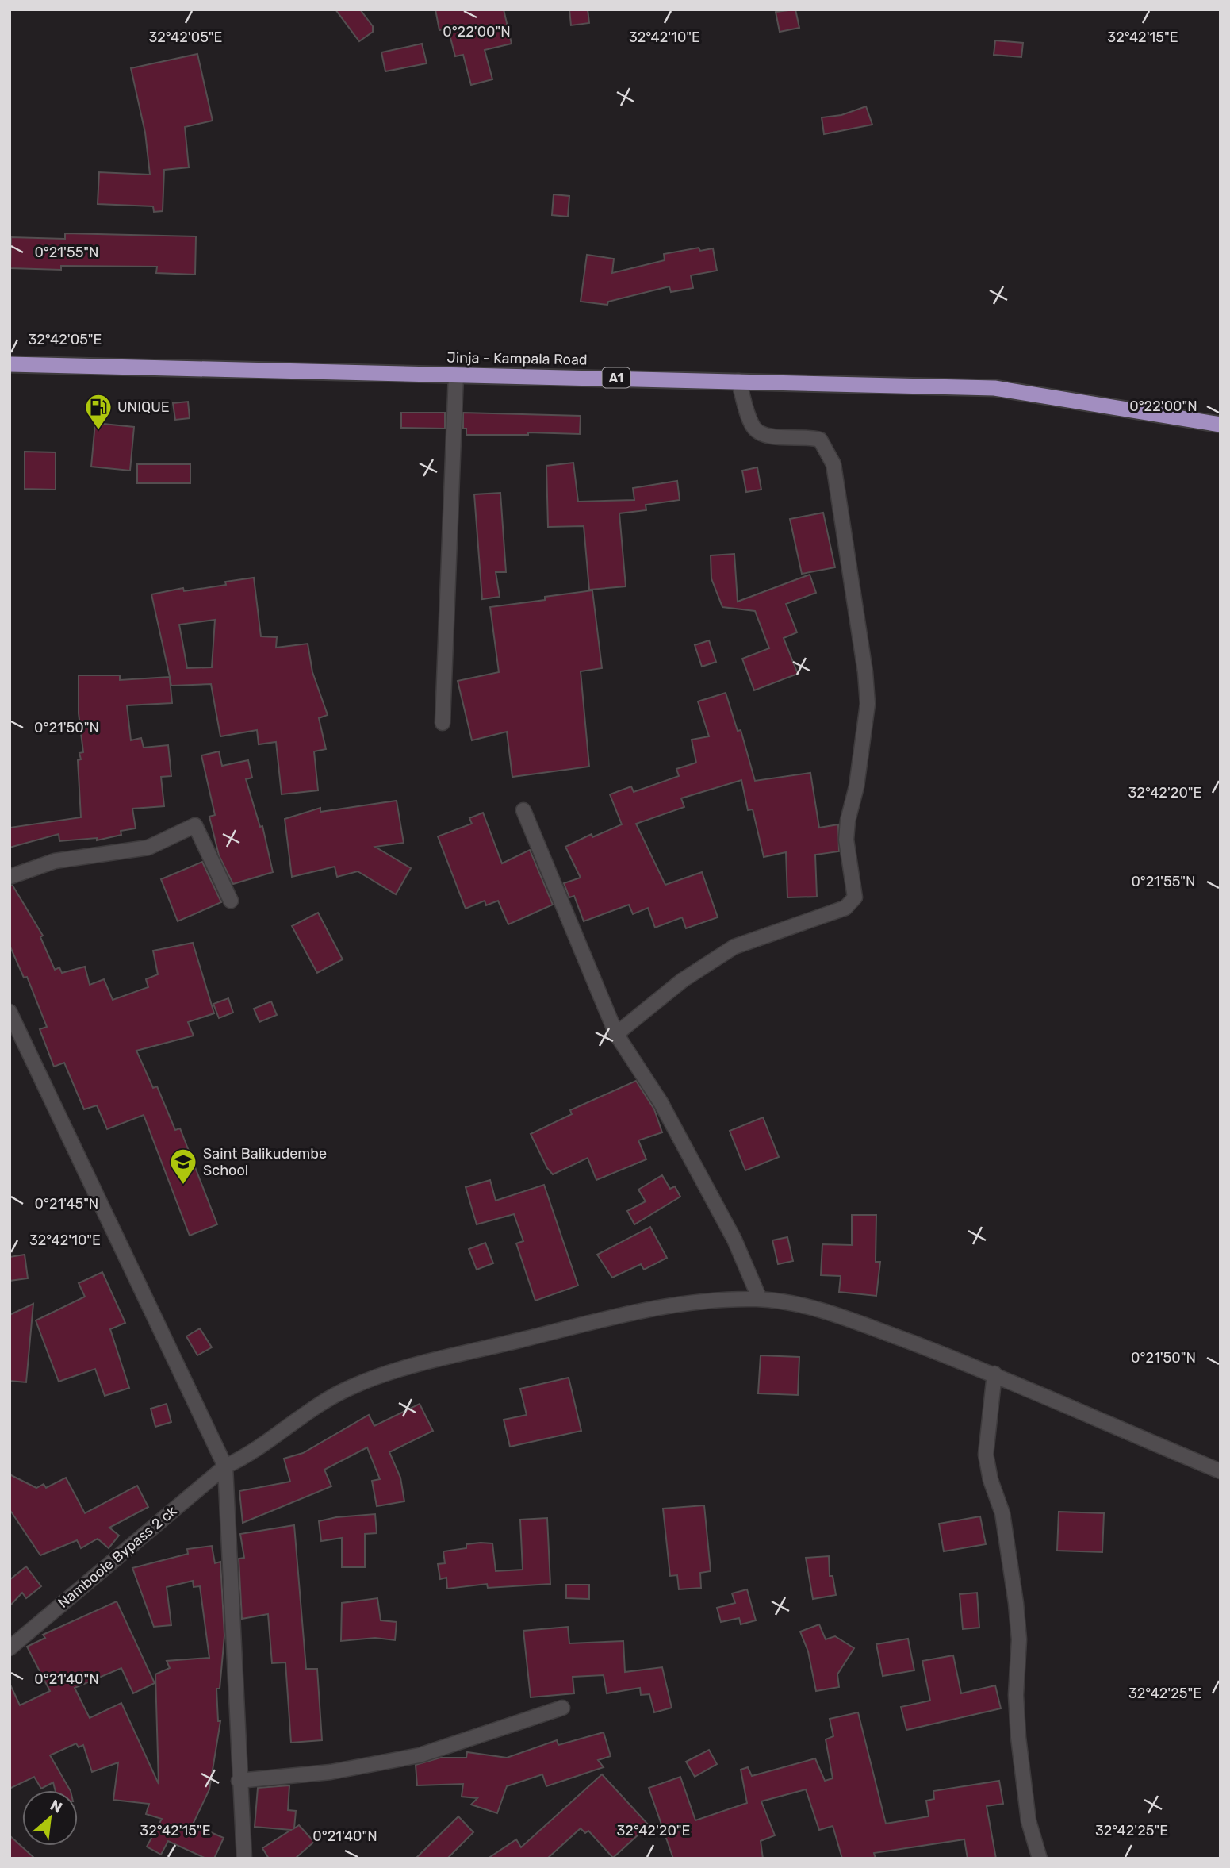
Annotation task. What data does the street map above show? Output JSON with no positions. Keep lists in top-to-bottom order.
{
  "streets": {
    "highway": ["Jinja - Kampala Road", "A1"],
    "street": ["Namboole Bypass 2 ck"]
  },
  "places": {
    "fuel station": ["UNIQUE"],
    "school or university": ["Saint Balikudembe School"]
  },
  "north": "top right",
  "coordinates": [
    "0°22'00\"N",
    "32°42'05\"E",
    "32°42'10\"E",
    "32°42'15\"E",
    "0°21'55\"N",
    "0°21'50\"N",
    "32°42'20\"E",
    "0°21'45\"N",
    "0°21'40\"N",
    "32°42'25\"E"
  ]
}
